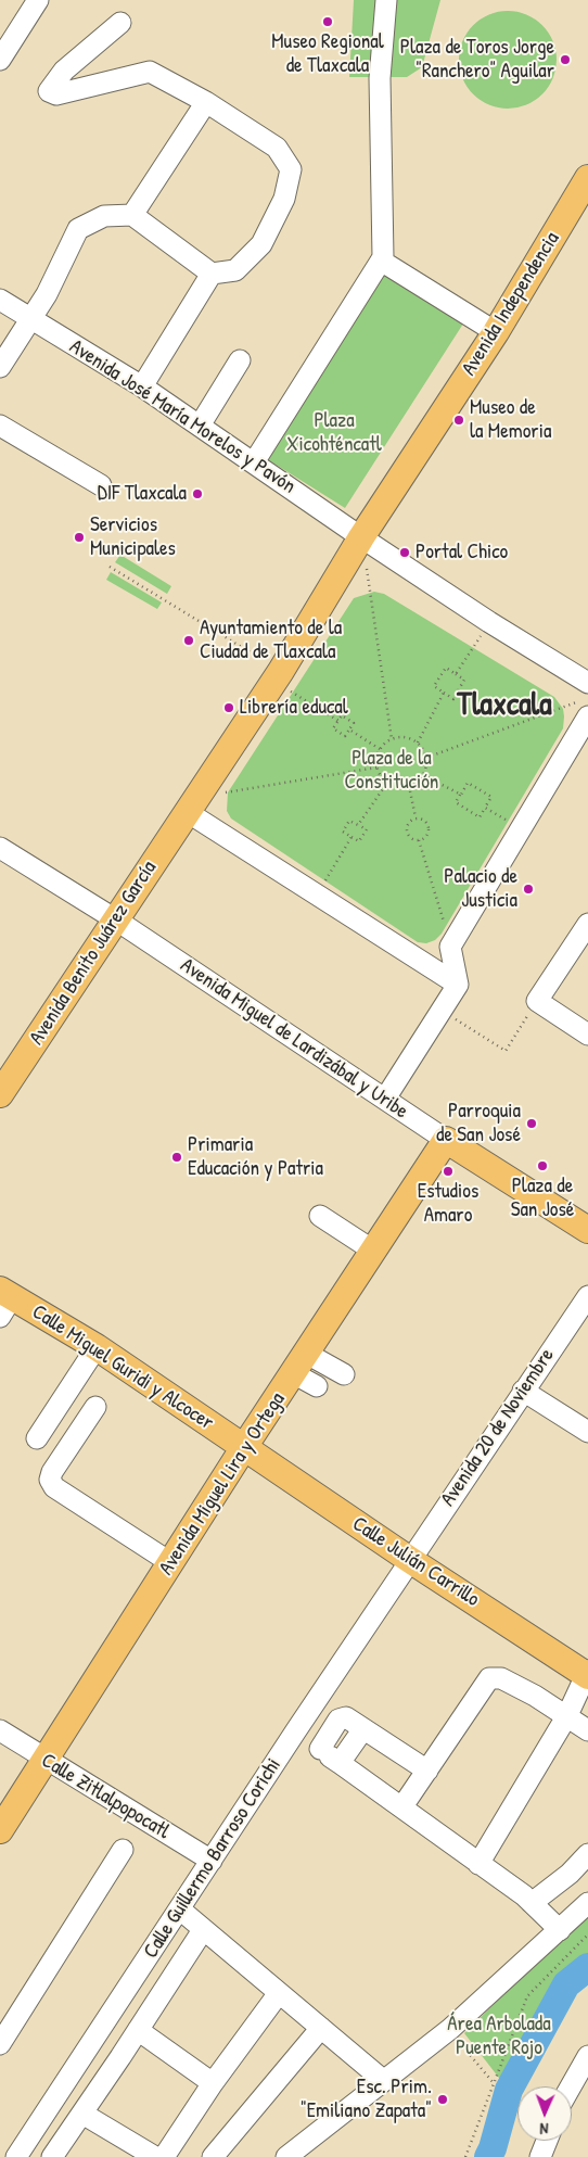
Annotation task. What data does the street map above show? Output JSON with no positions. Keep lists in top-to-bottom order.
{
  "streets": {
    "main road": [
      "Avenida Independencia",
      "Avenida Benito Juárez García",
      "Avenida Miguel de Lardizábal y Uribe",
      "Calle Miguel Guridi y Alcocer",
      "Avenida Miguel Lira y Ortega",
      "Calle Julián Carrillo"
    ],
    "street": [
      "Avenida José María Morelos y Pavón",
      "Avenida 20 de Noviembre",
      "Calle Zitlalpopocatl",
      "Calle Guillermo Barroso Corichi"
    ]
  },
  "crossings": [
    ["Avenida Independencia", "Avenida José María Morelos y Pavón"],
    ["Avenida Benito Juárez García", "Avenida Miguel de Lardizábal y Uribe"],
    ["Avenida Miguel de Lardizábal y Uribe", "Avenida Miguel Lira y Ortega"],
    ["Calle Miguel Guridi y Alcocer", "Avenida Miguel Lira y Ortega"],
    ["Calle Miguel Guridi y Alcocer", "Calle Julián Carrillo"],
    ["Avenida 20 de Noviembre", "Calle Julián Carrillo"],
    ["Avenida 20 de Noviembre", "Calle Guillermo Barroso Corichi"],
    ["Avenida Miguel Lira y Ortega", "Calle Julián Carrillo"],
    ["Avenida Miguel Lira y Ortega", "Calle Zitlalpopocatl"],
    ["Calle Julián Carrillo", "Calle Guillermo Barroso Corichi"],
    ["Calle Zitlalpopocatl", "Calle Guillermo Barroso Corichi"]
  ],
  "districts": ["Tlaxcala"],
  "parks": ["Plaza Xicohténcatl", "Plaza de la Constitución", "Área Arbolada Puente Rojo"],
  "places": [
    "Museo Regional de Tlaxcala",
    "Plaza de Toros Jorge \"Ranchero\" Aguilar",
    "Museo de la Memoria",
    "DIF Tlaxcala",
    "Servicios Municipales",
    "Portal Chico",
    "Ayuntamiento de la Ciudad de Tlaxcala",
    "Librería educal",
    "Palacio de Justicia",
    "Parroquia de San José",
    "Primaria Educación y Patria",
    "Plaza de San José",
    "Estudios Amaro",
    "Esc. Prim. \"Emiliano Zapata\""
  ],
  "north": "bottom"
}
